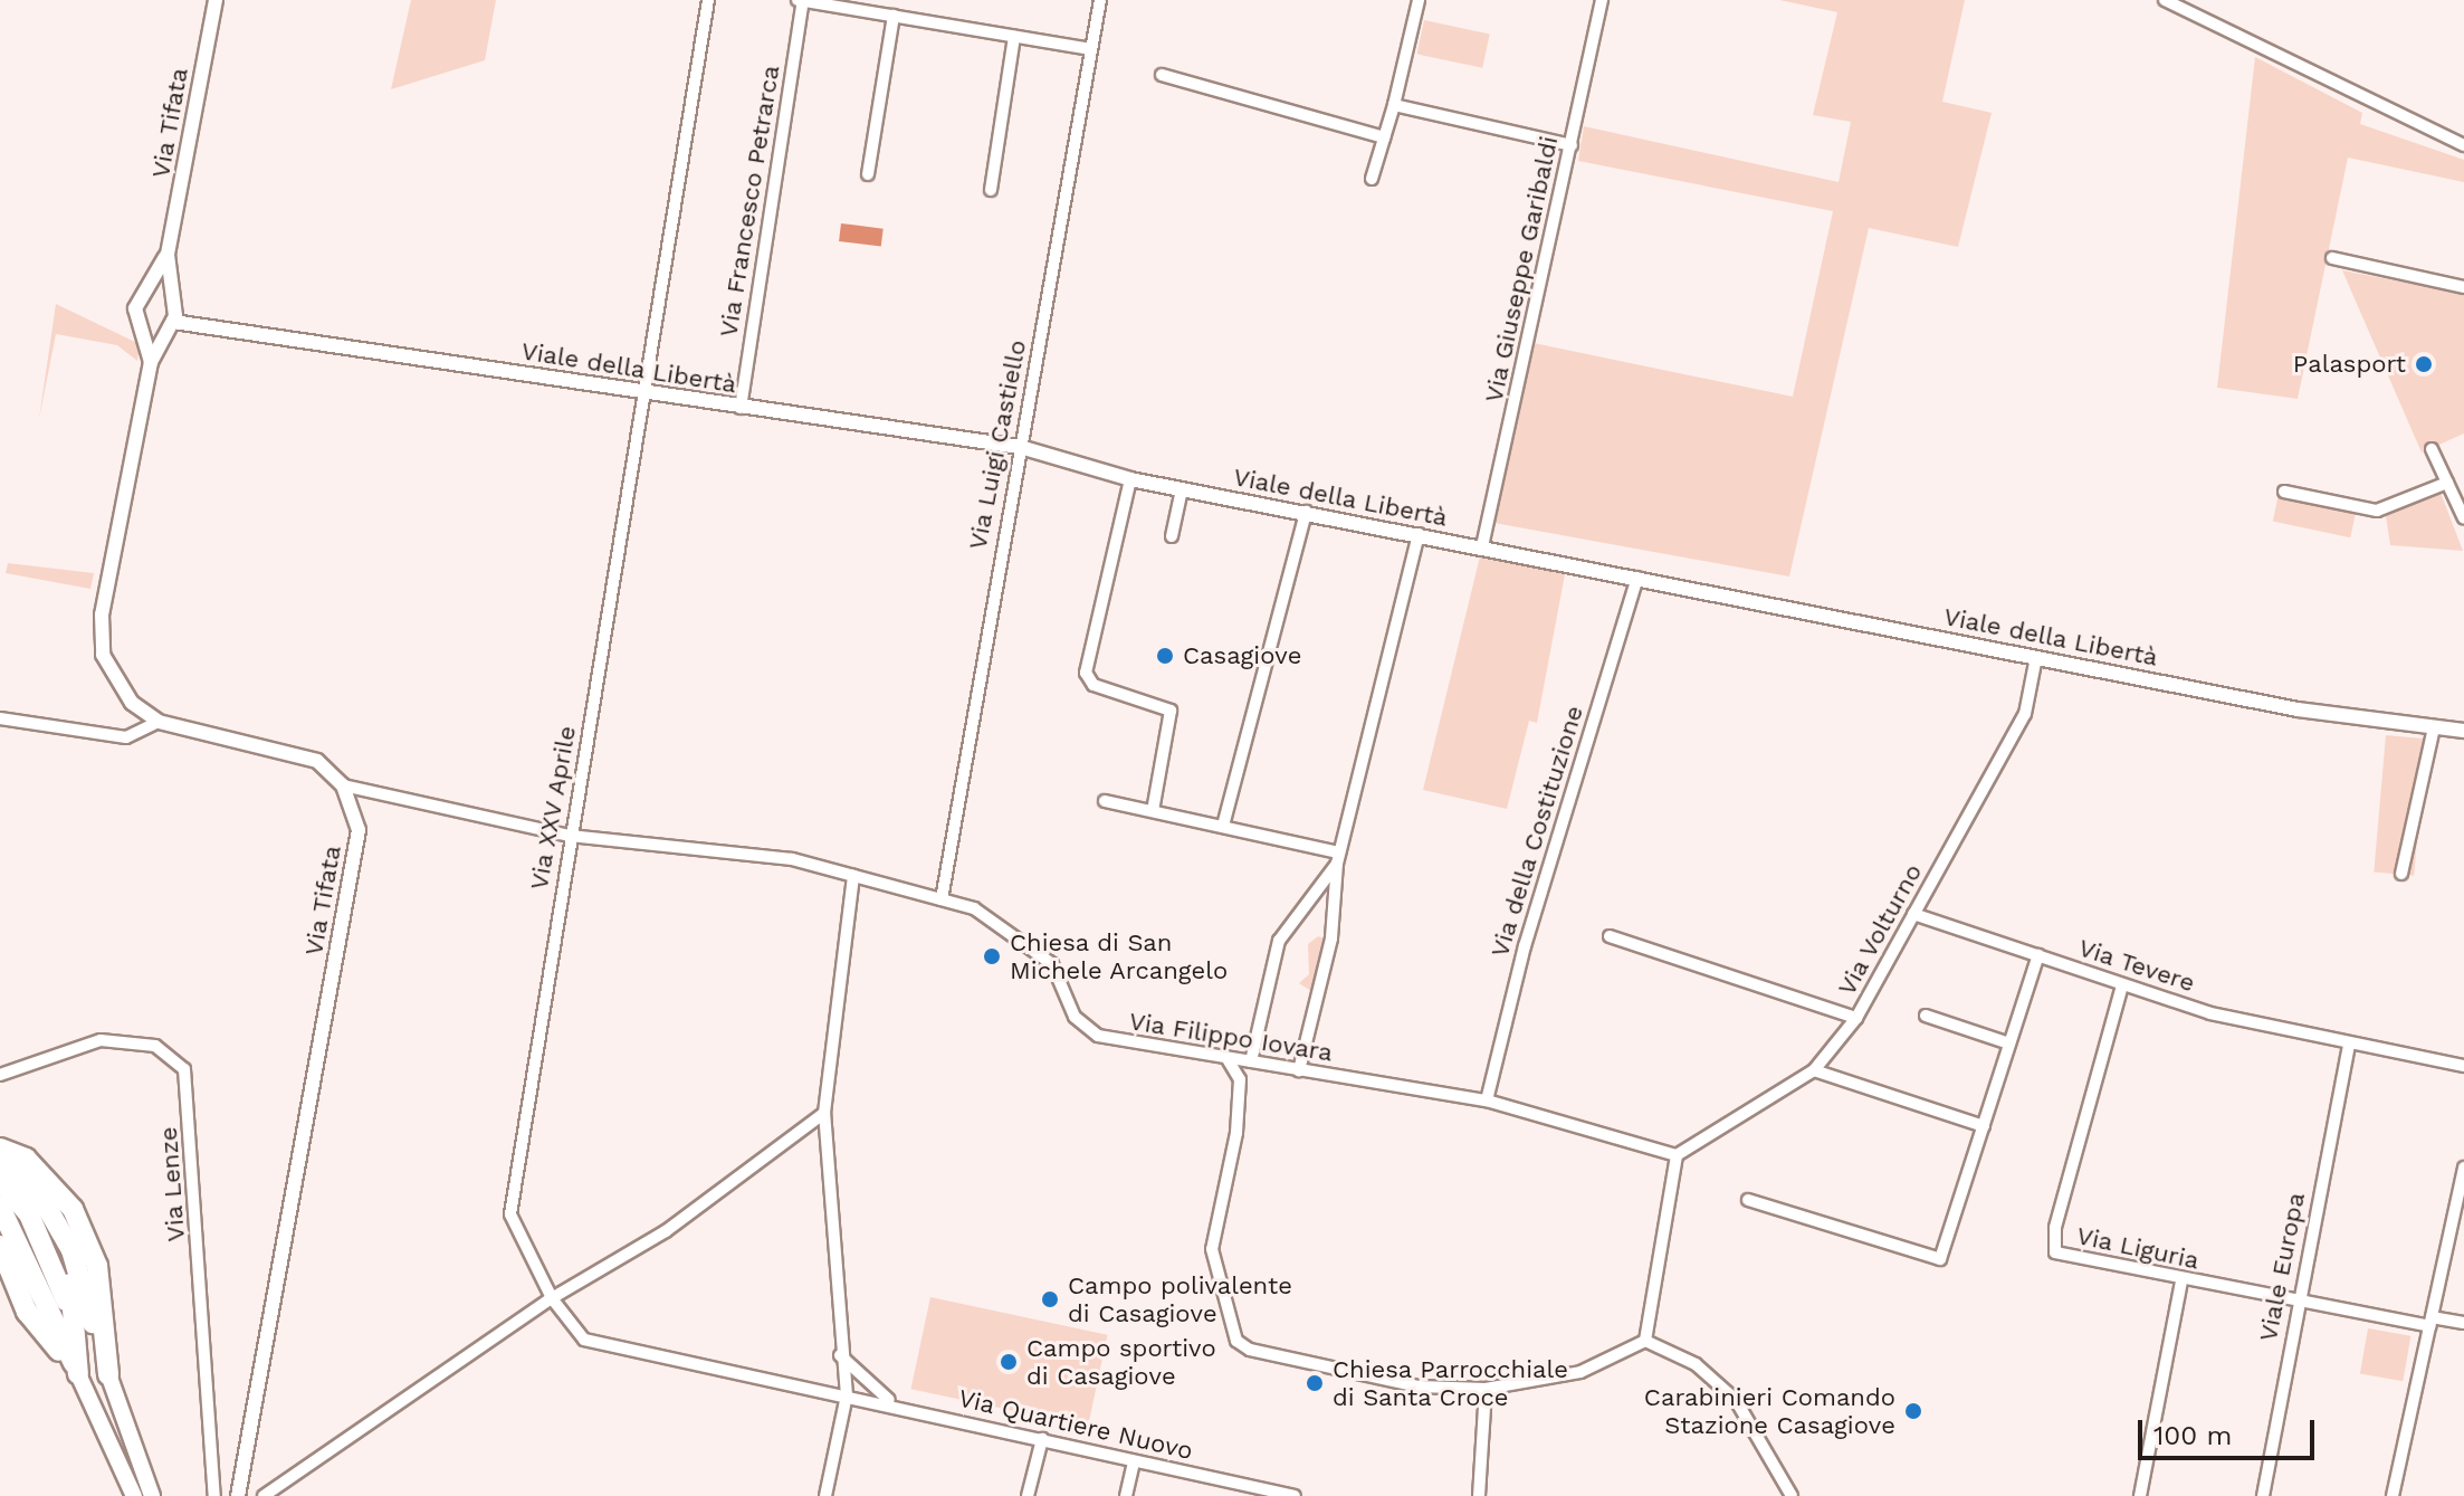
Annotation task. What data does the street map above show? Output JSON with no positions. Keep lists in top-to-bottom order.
{
  "streets": {
    "street": [
      "Via Tifata",
      "Via Francesco Petrarca",
      "Via Giuseppe Garibaldi",
      "Viale della Libertà",
      "Via Luigi Castiello",
      "Via XXV Aprile",
      "Via della Costituzione",
      "Via Volturno",
      "Via Tevere",
      "Via Filippo Iovara",
      "Via Lenze",
      "Via Liguria",
      "Viale Europa",
      "Via Quartiere Nuovo"
    ]
  },
  "crossings": [
    ["Via Tifata", "Viale della Libertà"],
    ["Via Tifata", "Via Filippo Iovara"],
    ["Via Francesco Petrarca", "Viale della Libertà"],
    ["Via Giuseppe Garibaldi", "Viale della Libertà"],
    ["Viale della Libertà", "Via Luigi Castiello"],
    ["Viale della Libertà", "Via XXV Aprile"],
    ["Viale della Libertà", "Via della Costituzione"],
    ["Viale della Libertà", "Via Volturno"],
    ["Via Luigi Castiello", "Via Filippo Iovara"],
    ["Via XXV Aprile", "Via Filippo Iovara"],
    ["Via XXV Aprile", "Via Quartiere Nuovo"],
    ["Via della Costituzione", "Via Filippo Iovara"],
    ["Via Volturno", "Via Tevere"],
    ["Via Volturno", "Via Filippo Iovara"],
    ["Via Tevere", "Via Liguria"],
    ["Via Tevere", "Viale Europa"],
    ["Via Liguria", "Viale Europa"]
  ],
  "places": [
    "Palasport",
    "Casagiove",
    "Chiesa di San Michele Arcangelo",
    "Campo polivalente di Casagiove",
    "Campo sportivo di Casagiove",
    "Chiesa Parrocchiale di Santa Croce",
    "Carabinieri Comando Stazione Casagiove"
  ],
  "scale_bar": "100 m"
}
